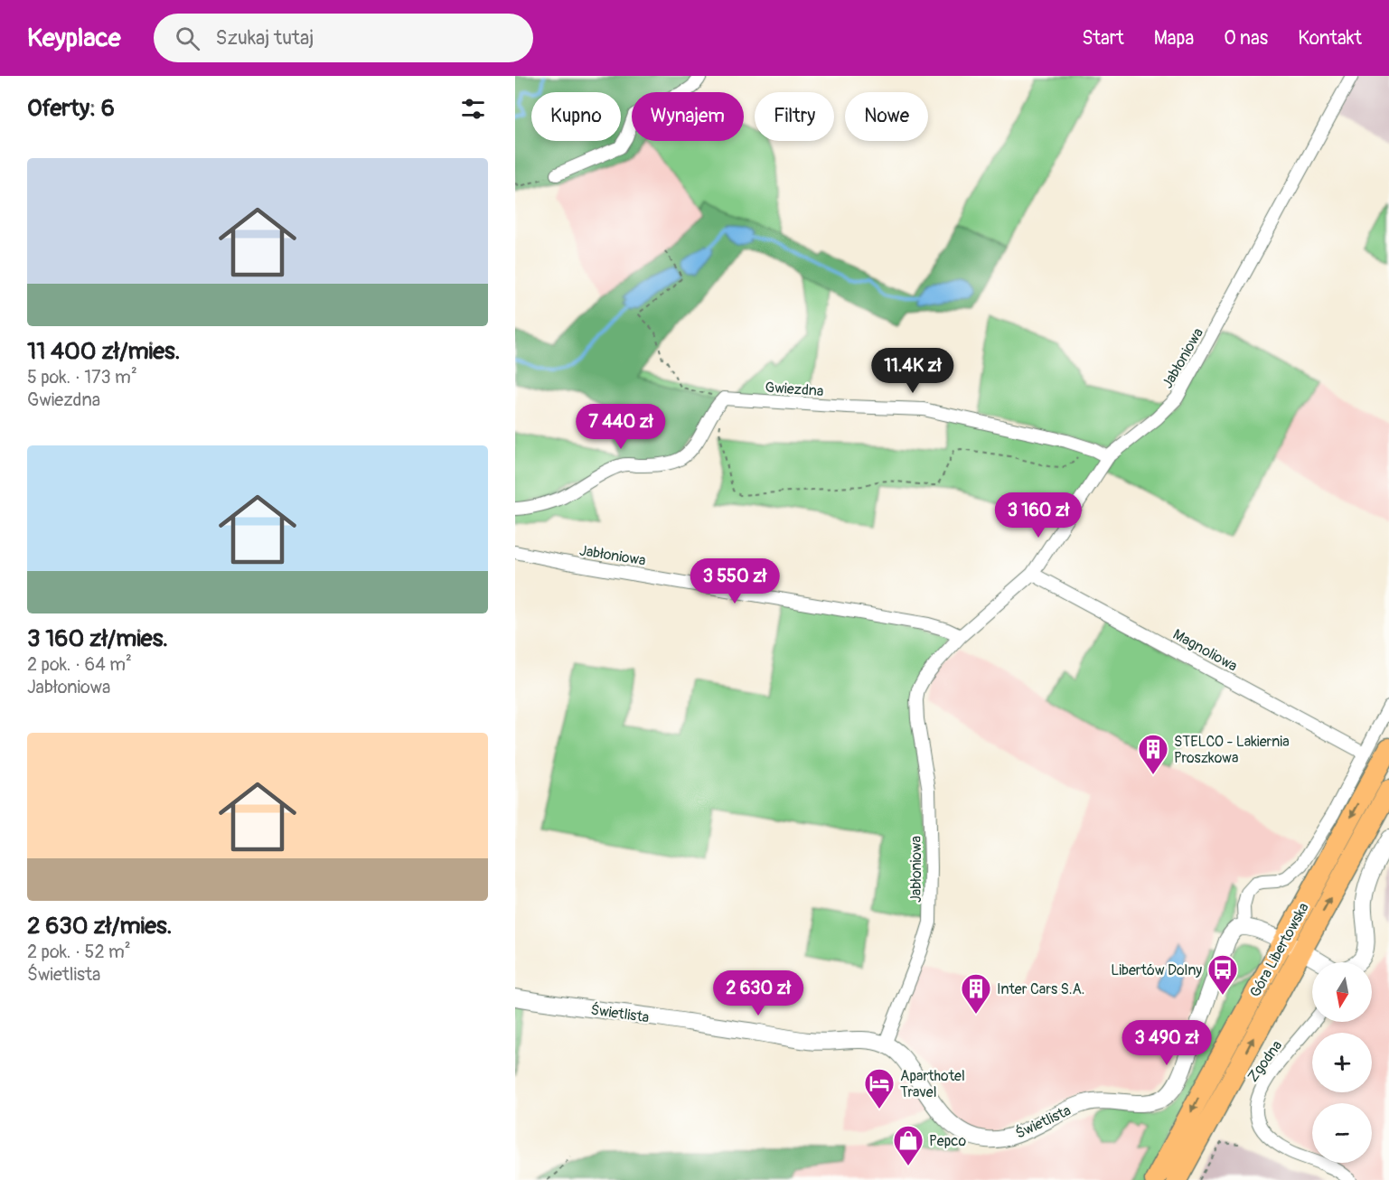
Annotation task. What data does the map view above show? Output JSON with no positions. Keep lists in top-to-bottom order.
{
  "streets": {
    "highway": ["Góra Libertowska"],
    "street": [
      "Jabłoniowa",
      "Gwiezdna",
      "Magnoliowa",
      "Świetlista",
      "Zgodna"
    ]
  },
  "crossings": [
    ["Jabłoniowa", "Gwiezdna"],
    ["Jabłoniowa", "Magnoliowa"],
    ["Jabłoniowa", "Świetlista"]
  ],
  "places": {
    "building": ["STELCO - Lakiernia Proszkowa", "Inter Cars S.A."],
    "bus stop": ["Libertów Dolny"],
    "hotel": ["Aparthotel Travel"],
    "shop": ["Pepco"]
  },
  "north": "bottom",
  "page": {
    "header": "Keyplace",
    "search": "Szukaj tutaj",
    "nav": [
      "Start",
      "Mapa",
      "O nas",
      "Kontakt"
    ],
    "heading": "Oferty: 6",
    "chip": [
      "Kupno",
      "Wynajem",
      "Filtry",
      "Nowe"
    ],
    "list": [
      {
        "name": "11 400 zł/mies.",
        "note": "5 pok. · 173 m² · Gwiezdna"
      },
      {
        "name": "3 160 zł/mies.",
        "note": "2 pok. · 64 m² · Jabłoniowa"
      },
      {
        "name": "2 630 zł/mies.",
        "note": "2 pok. · 52 m² · Świetlista"
      }
    ],
    "price": [
      "11.4K zł",
      "7 440 zł",
      "3 160 zł",
      "3 550 zł",
      "2 630 zł",
      "3 490 zł"
    ],
    "map_buttons": ["+", "−"]
  }
}
